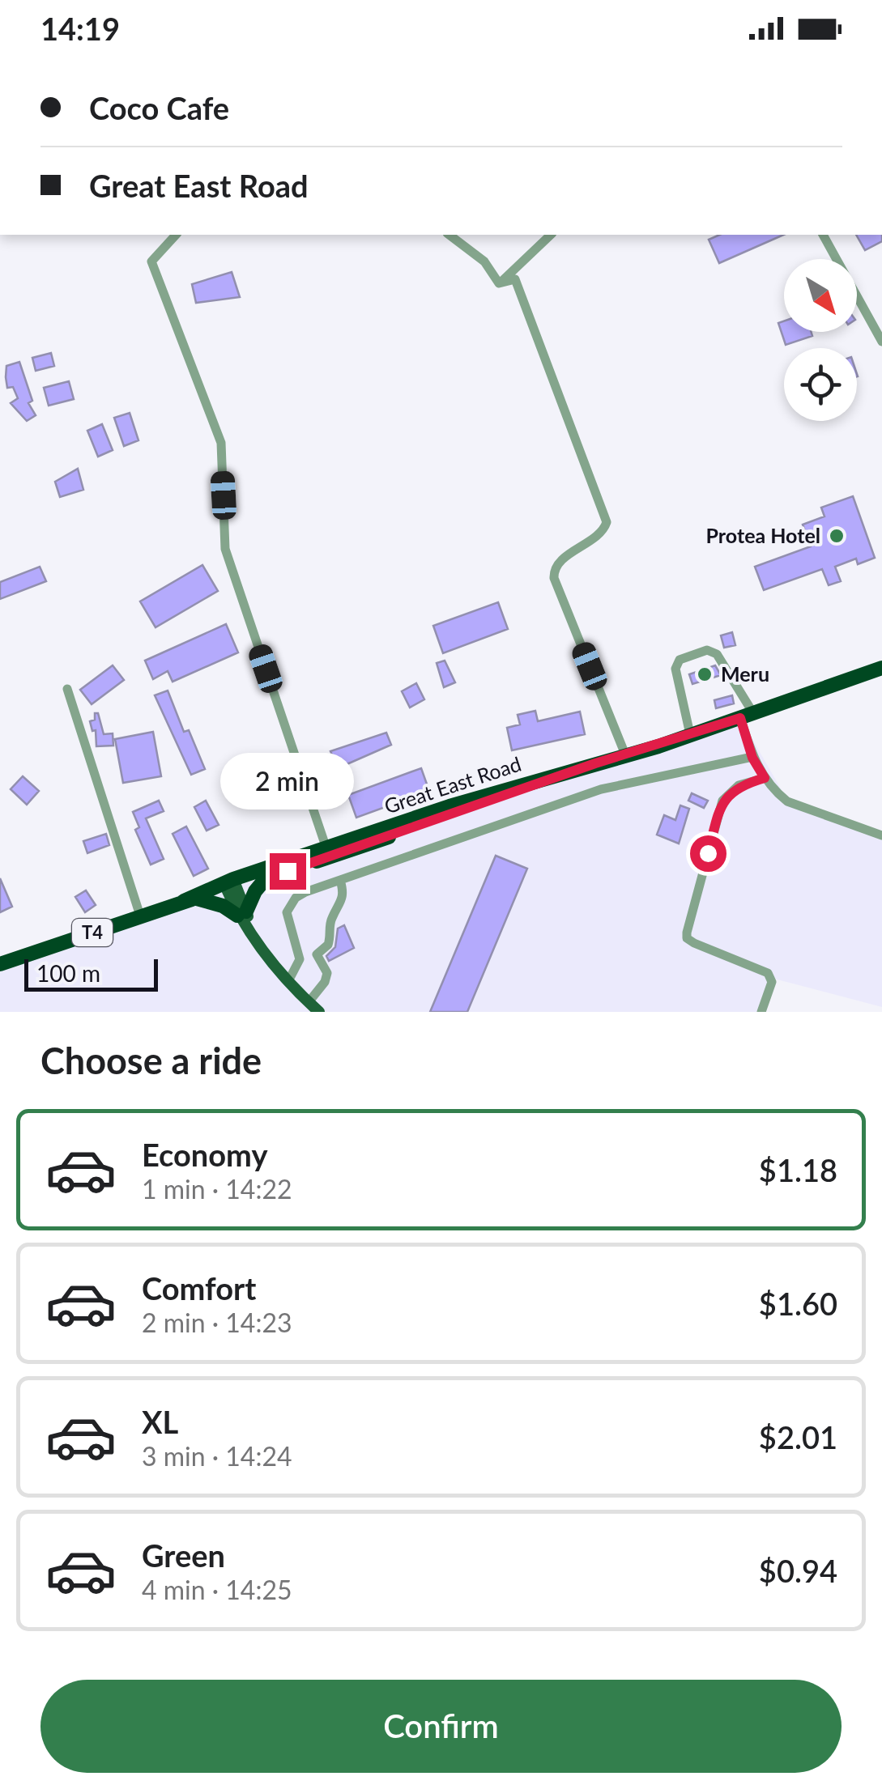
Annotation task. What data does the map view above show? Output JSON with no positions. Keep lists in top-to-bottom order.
{
  "streets": {
    "highway": ["Great East Road", "T4"]
  },
  "crossings": [
    ["Great East Road", "T4"]
  ],
  "places": ["Protea Hotel", "Meru"],
  "scale_bar": "100 m",
  "north": "bottom right",
  "page": {
    "status": "14:19",
    "banner": ["Coco Cafe", "Great East Road"],
    "bubble": "2 min",
    "scale": "100 m",
    "heading": "Choose a ride",
    "list": [
      {
        "name": "Economy",
        "note": "1 min · 14:22",
        "value": "$1.18"
      },
      {
        "name": "Comfort",
        "note": "2 min · 14:23",
        "value": "$1.60"
      },
      {
        "name": "XL",
        "note": "3 min · 14:24",
        "value": "$2.01"
      },
      {
        "name": "Green",
        "note": "4 min · 14:25",
        "value": "$0.94"
      }
    ],
    "buttons": "Confirm"
  }
}
